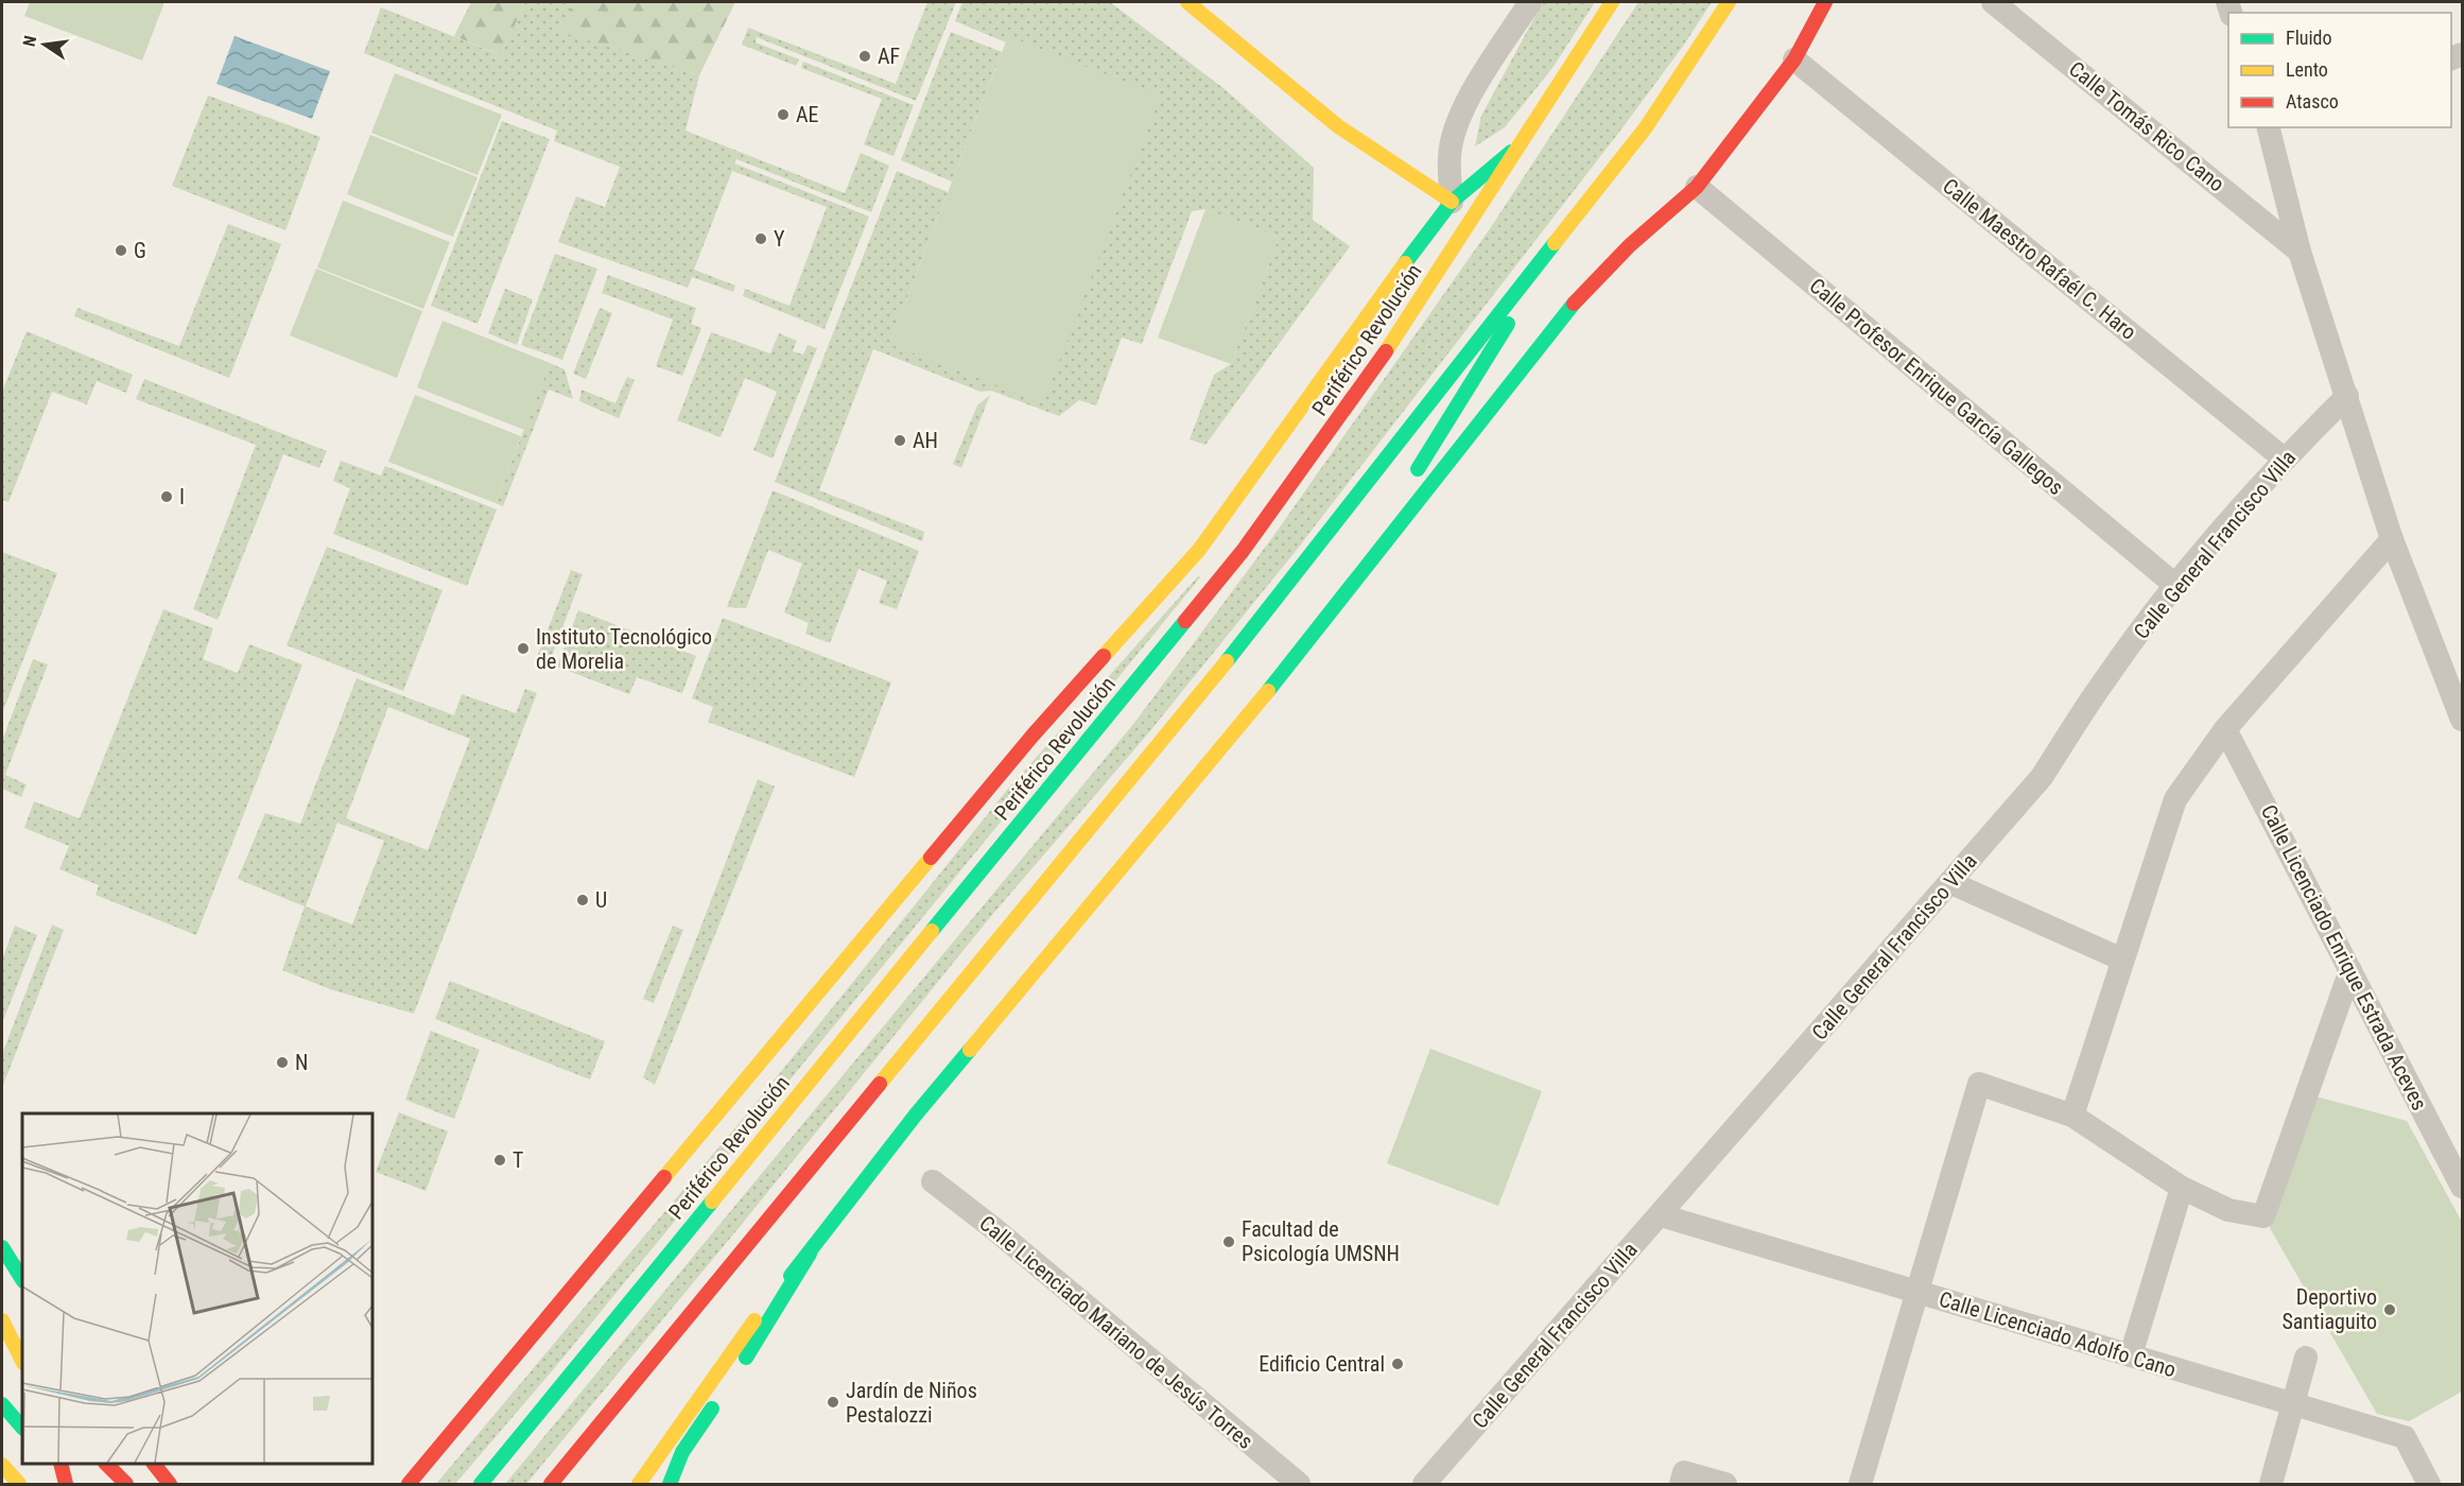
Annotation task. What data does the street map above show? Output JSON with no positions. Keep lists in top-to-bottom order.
{
  "streets": {
    "main road": ["Periférico Revolución"],
    "street": [
      "Calle Tomás Rico Cano",
      "Calle Maestro Rafaél C. Haro",
      "Calle Profesor Enrique García Gallegos",
      "Calle General Francisco Villa",
      "Calle Licenciado Enrique Estrada Aceves",
      "Calle Licenciado Mariano de Jesús Torres",
      "Calle Licenciado Adolfo Cano"
    ]
  },
  "crossings": [
    ["Calle Maestro Rafaél C. Haro", "Calle General Francisco Villa"],
    ["Calle Profesor Enrique García Gallegos", "Calle General Francisco Villa"],
    ["Calle General Francisco Villa", "Calle Licenciado Adolfo Cano"]
  ],
  "places": [
    "AF",
    "AE",
    "Y",
    "G",
    "AH",
    "I",
    "Instituto Tecnológico de Morelia",
    "U",
    "N",
    "T",
    "Facultad de Psicología UMSNH",
    "Deportivo Santiaguito",
    "Edificio Central",
    "Jardín de Niños Pestalozzi"
  ],
  "legend": ["Fluido", "Lento", "Atasco"],
  "north": "left"
}
